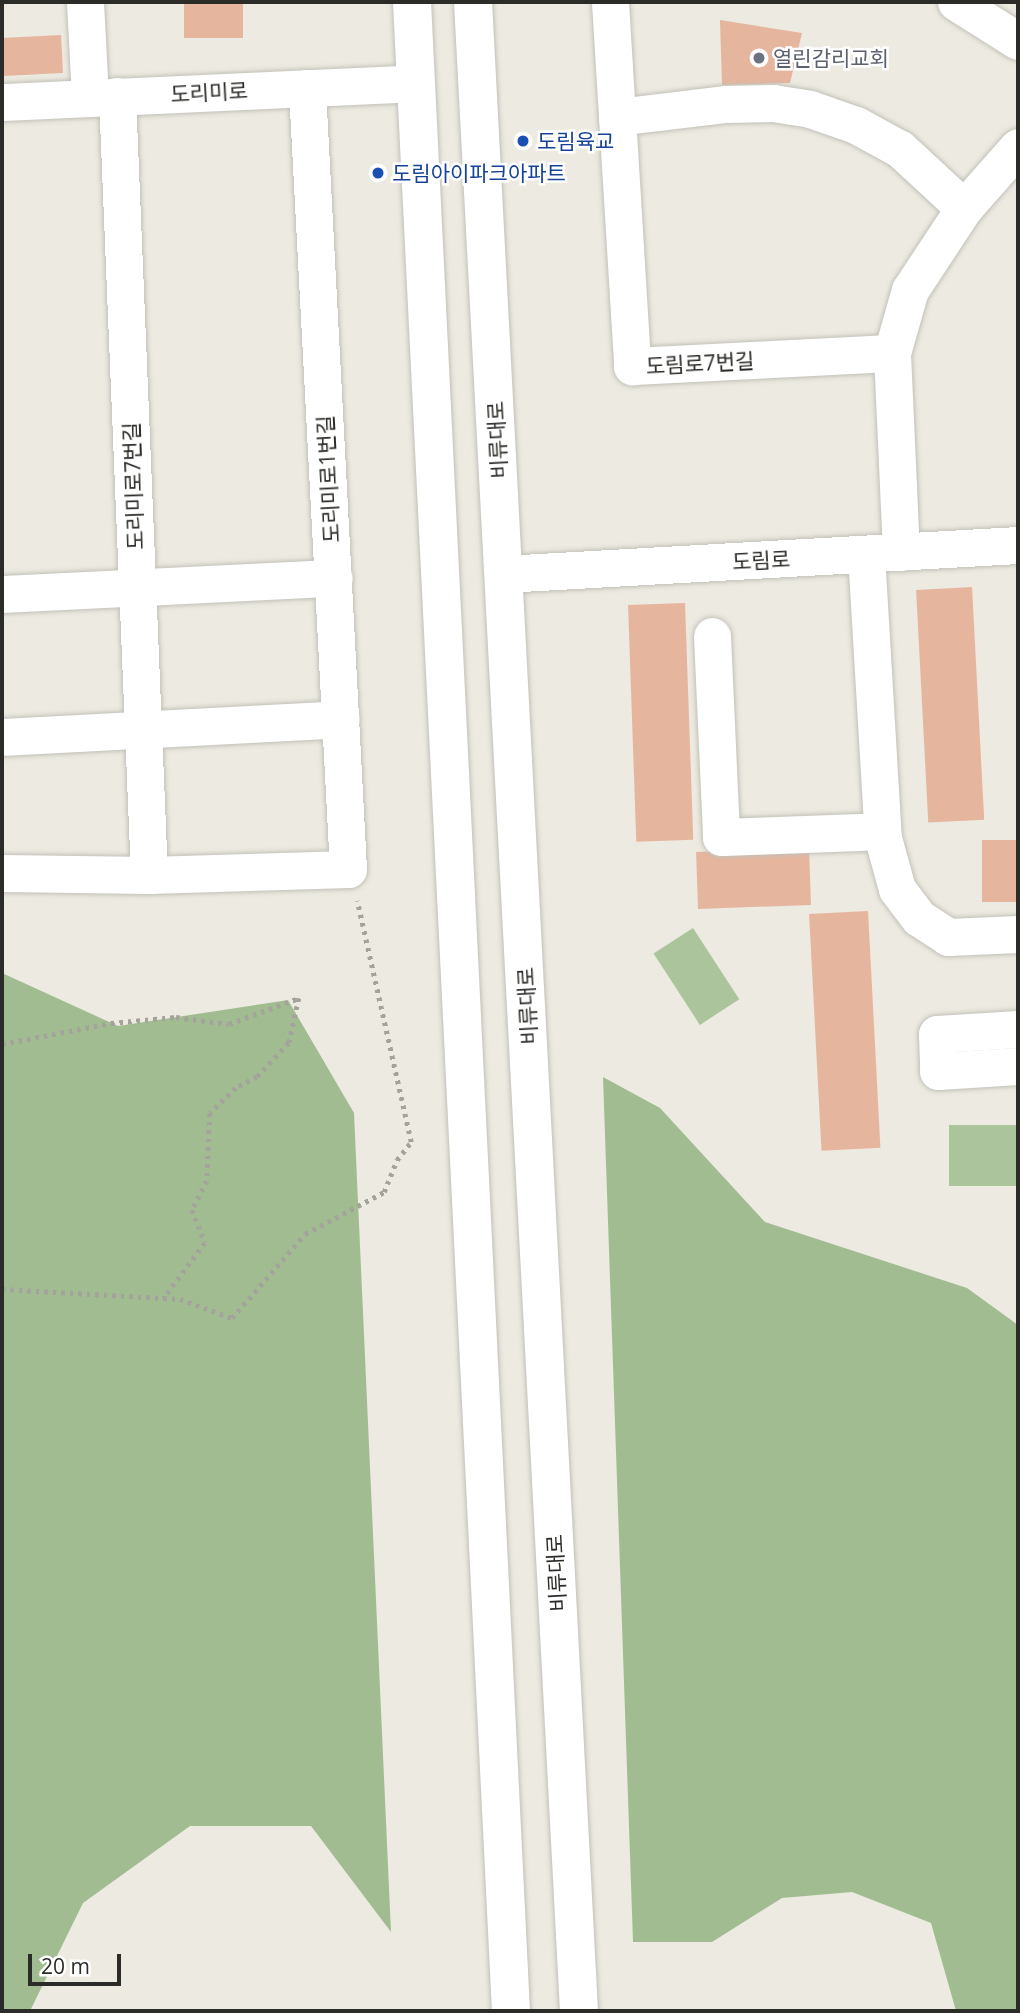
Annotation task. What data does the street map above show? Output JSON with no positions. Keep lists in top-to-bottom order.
{
  "streets": {
    "main road": ["비류대로"],
    "street": [
      "도리미로",
      "도림로7번길",
      "도리미로1번길",
      "도리미로7번길",
      "도림로"
    ]
  },
  "crossings": [
    ["도리미로", "도리미로1번길"],
    ["도리미로", "도리미로7번길"],
    ["비류대로", "도림로"]
  ],
  "places": ["열린감리교회", "도림육교", "도림아이파크아파트"],
  "scale_bar": "20 m"
}
